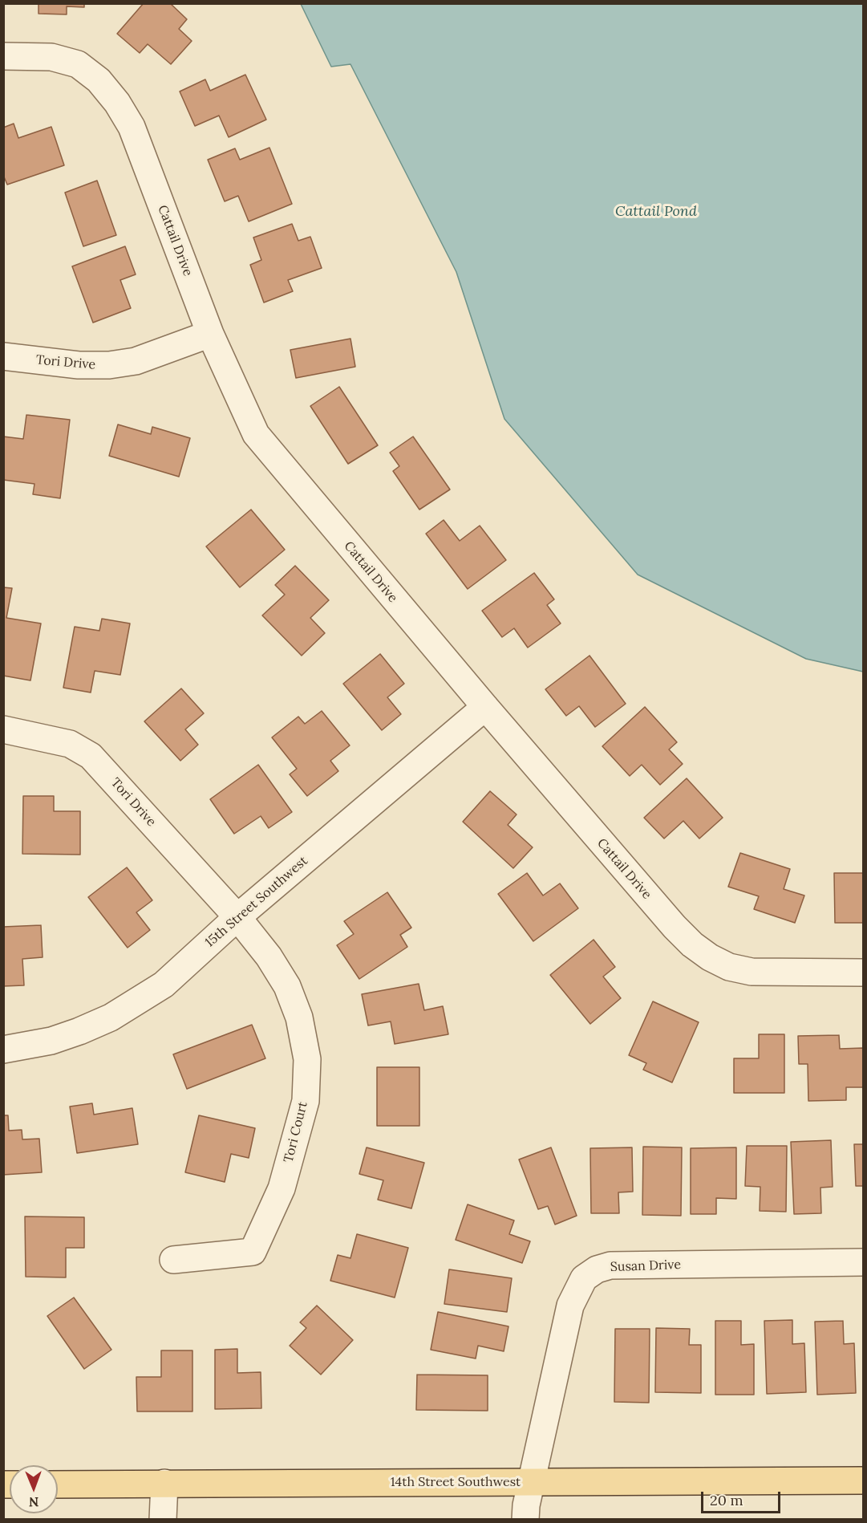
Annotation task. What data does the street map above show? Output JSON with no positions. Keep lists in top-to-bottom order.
{
  "streets": {
    "main road": ["14th Street Southwest"],
    "street": [
      "Cattail Drive",
      "Tori Drive",
      "15th Street Southwest",
      "Tori Court",
      "Susan Drive"
    ]
  },
  "crossings": [
    ["Cattail Drive", "Tori Drive"],
    ["Cattail Drive", "15th Street Southwest"],
    ["Tori Drive", "15th Street Southwest"],
    ["Tori Drive", "Tori Court"],
    ["15th Street Southwest", "Tori Court"],
    ["Susan Drive", "14th Street Southwest"]
  ],
  "water": ["Cattail Pond"],
  "scale_bar": "20 m",
  "north": "bottom"
}
